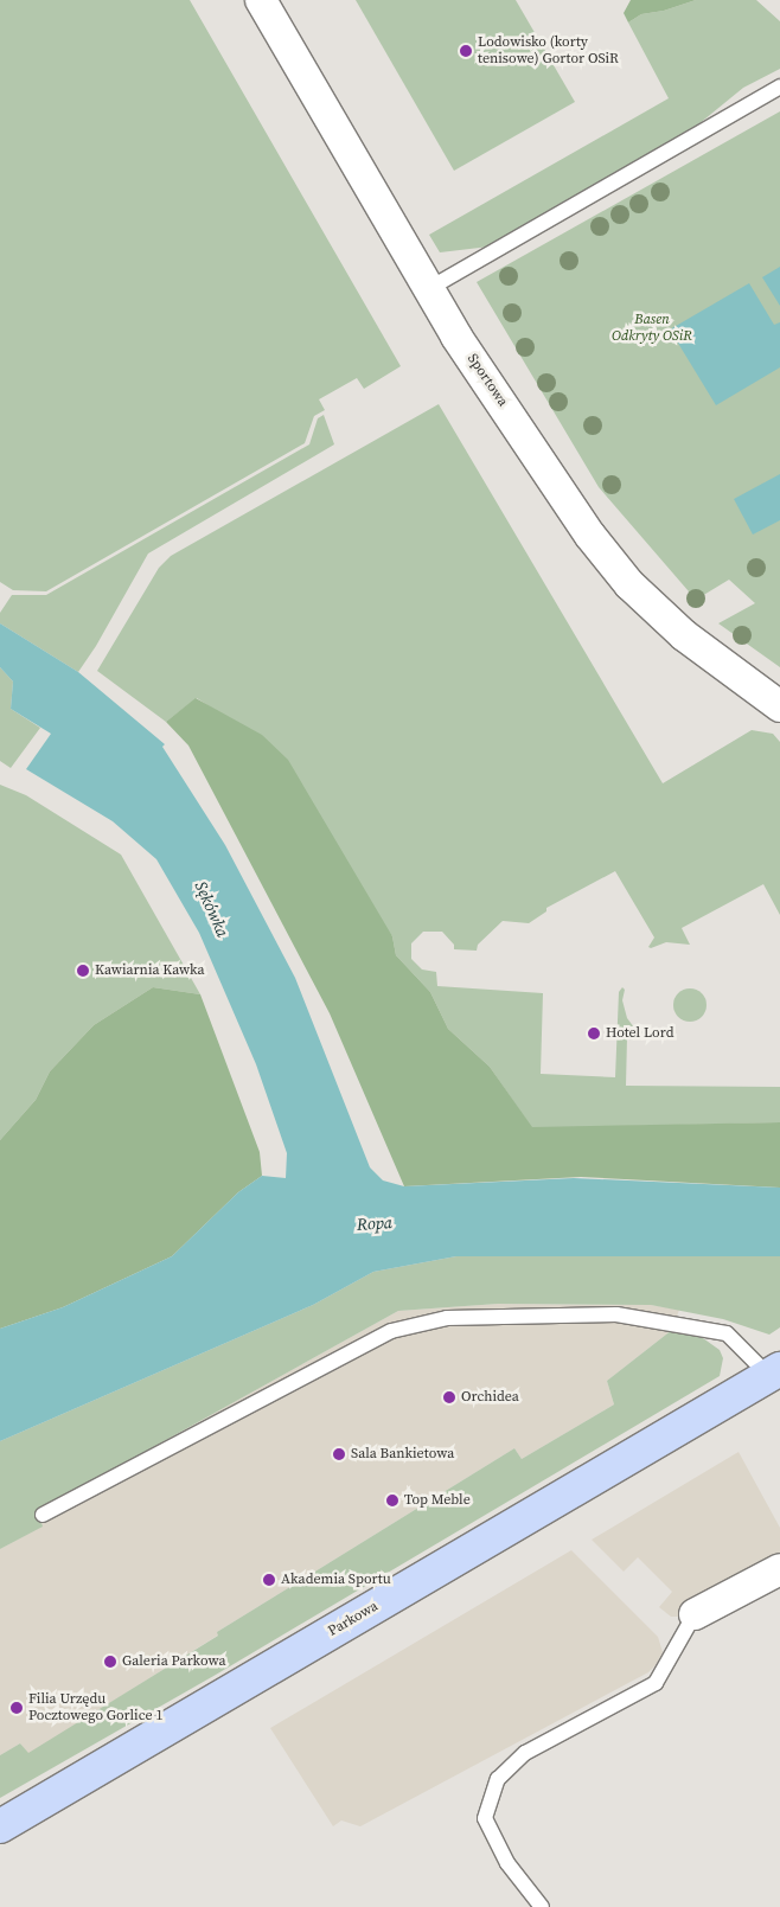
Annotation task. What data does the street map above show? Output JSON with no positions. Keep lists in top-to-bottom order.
{
  "streets": {
    "main road": ["Parkowa"],
    "street": ["Sportowa"]
  },
  "water": ["Sękówka", "Ropa"],
  "parks": ["Basen Odkryty OSiR"],
  "places": [
    "Lodowisko (korty tenisowe) Gortor OSiR",
    "Kawiarnia Kawka",
    "Hotel Lord",
    "Orchidea",
    "Sala Bankietowa",
    "Top Meble",
    "Akademia Sportu",
    "Galeria Parkowa",
    "Filia Urzędu Pocztowego Gorlice 1"
  ]
}
